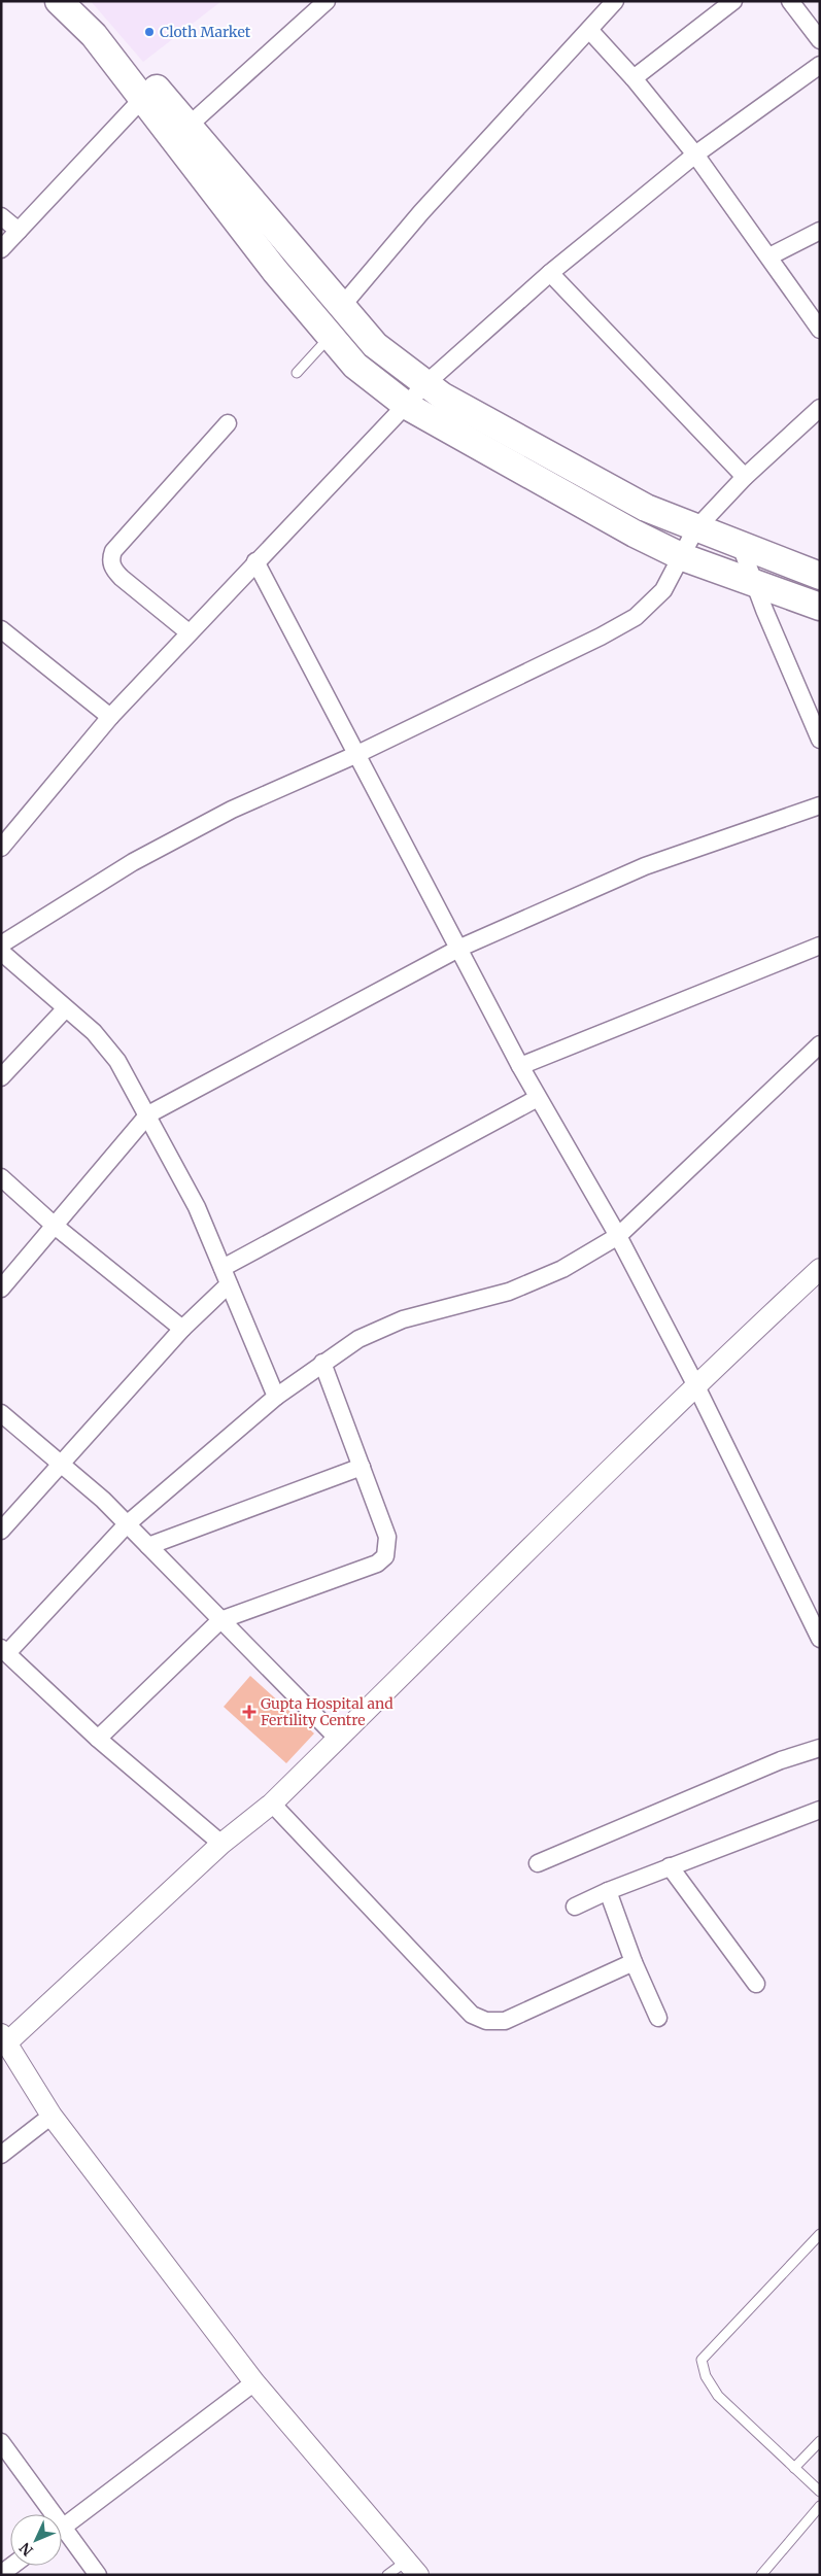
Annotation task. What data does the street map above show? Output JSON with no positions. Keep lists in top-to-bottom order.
{
  "places": {
    "other": ["Cloth Market"],
    "health": ["Gupta Hospital and Fertility Centre"]
  },
  "north": "bottom left"
}
